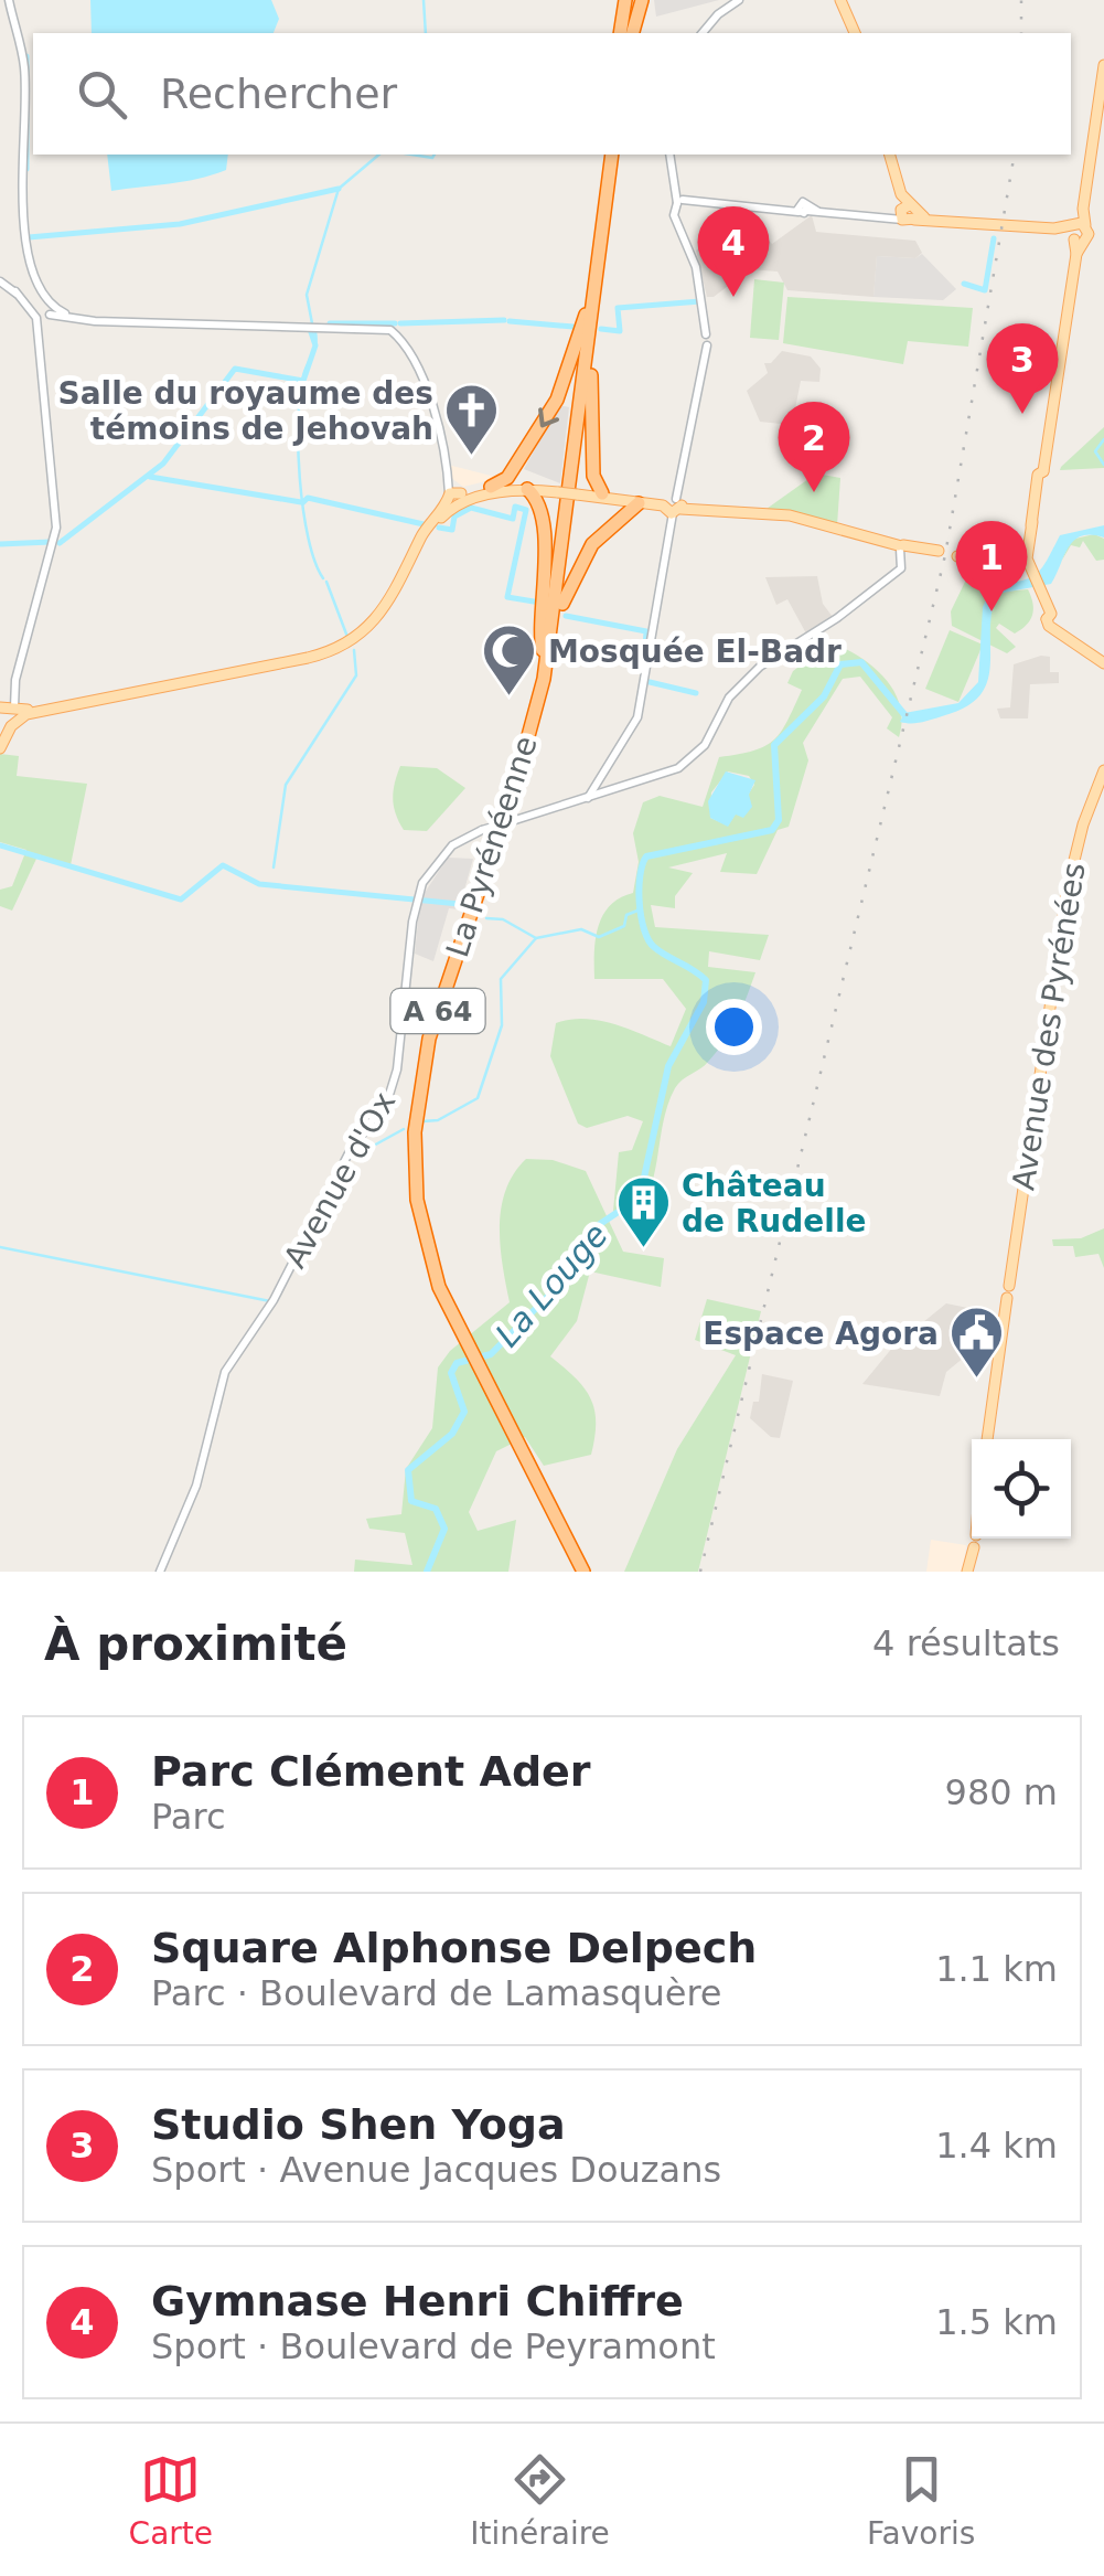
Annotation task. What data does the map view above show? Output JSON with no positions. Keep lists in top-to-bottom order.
{
  "streets": {
    "highway": ["La Pyrénéenne", "A 64"],
    "main road": ["Avenue des Pyrénées"],
    "street": ["Avenue d'Ox"]
  },
  "water": ["La Louge"],
  "places": {
    "church": ["Salle du royaume des témoins de Jehovah"],
    "mosque": ["Mosquée El-Badr"],
    "building": ["Château de Rudelle"],
    "public building": ["Espace Agora"]
  },
  "page": {
    "search": "Rechercher",
    "pins": [
      "4",
      "3",
      "2",
      "1"
    ],
    "heading": ["À proximité", "4 résultats"],
    "list": [
      {
        "mark": "1",
        "name": "Parc Clément Ader",
        "note": "Parc",
        "value": "980 m"
      },
      {
        "mark": "2",
        "name": "Square Alphonse Delpech",
        "note": "Parc · Boulevard de Lamasquère",
        "value": "1.1 km"
      },
      {
        "mark": "3",
        "name": "Studio Shen Yoga",
        "note": "Sport · Avenue Jacques Douzans",
        "value": "1.4 km"
      },
      {
        "mark": "4",
        "name": "Gymnase Henri Chiffre",
        "note": "Sport · Boulevard de Peyramont",
        "value": "1.5 km"
      }
    ],
    "nav": ["Carte", "Itinéraire", "Favoris"]
  }
}
